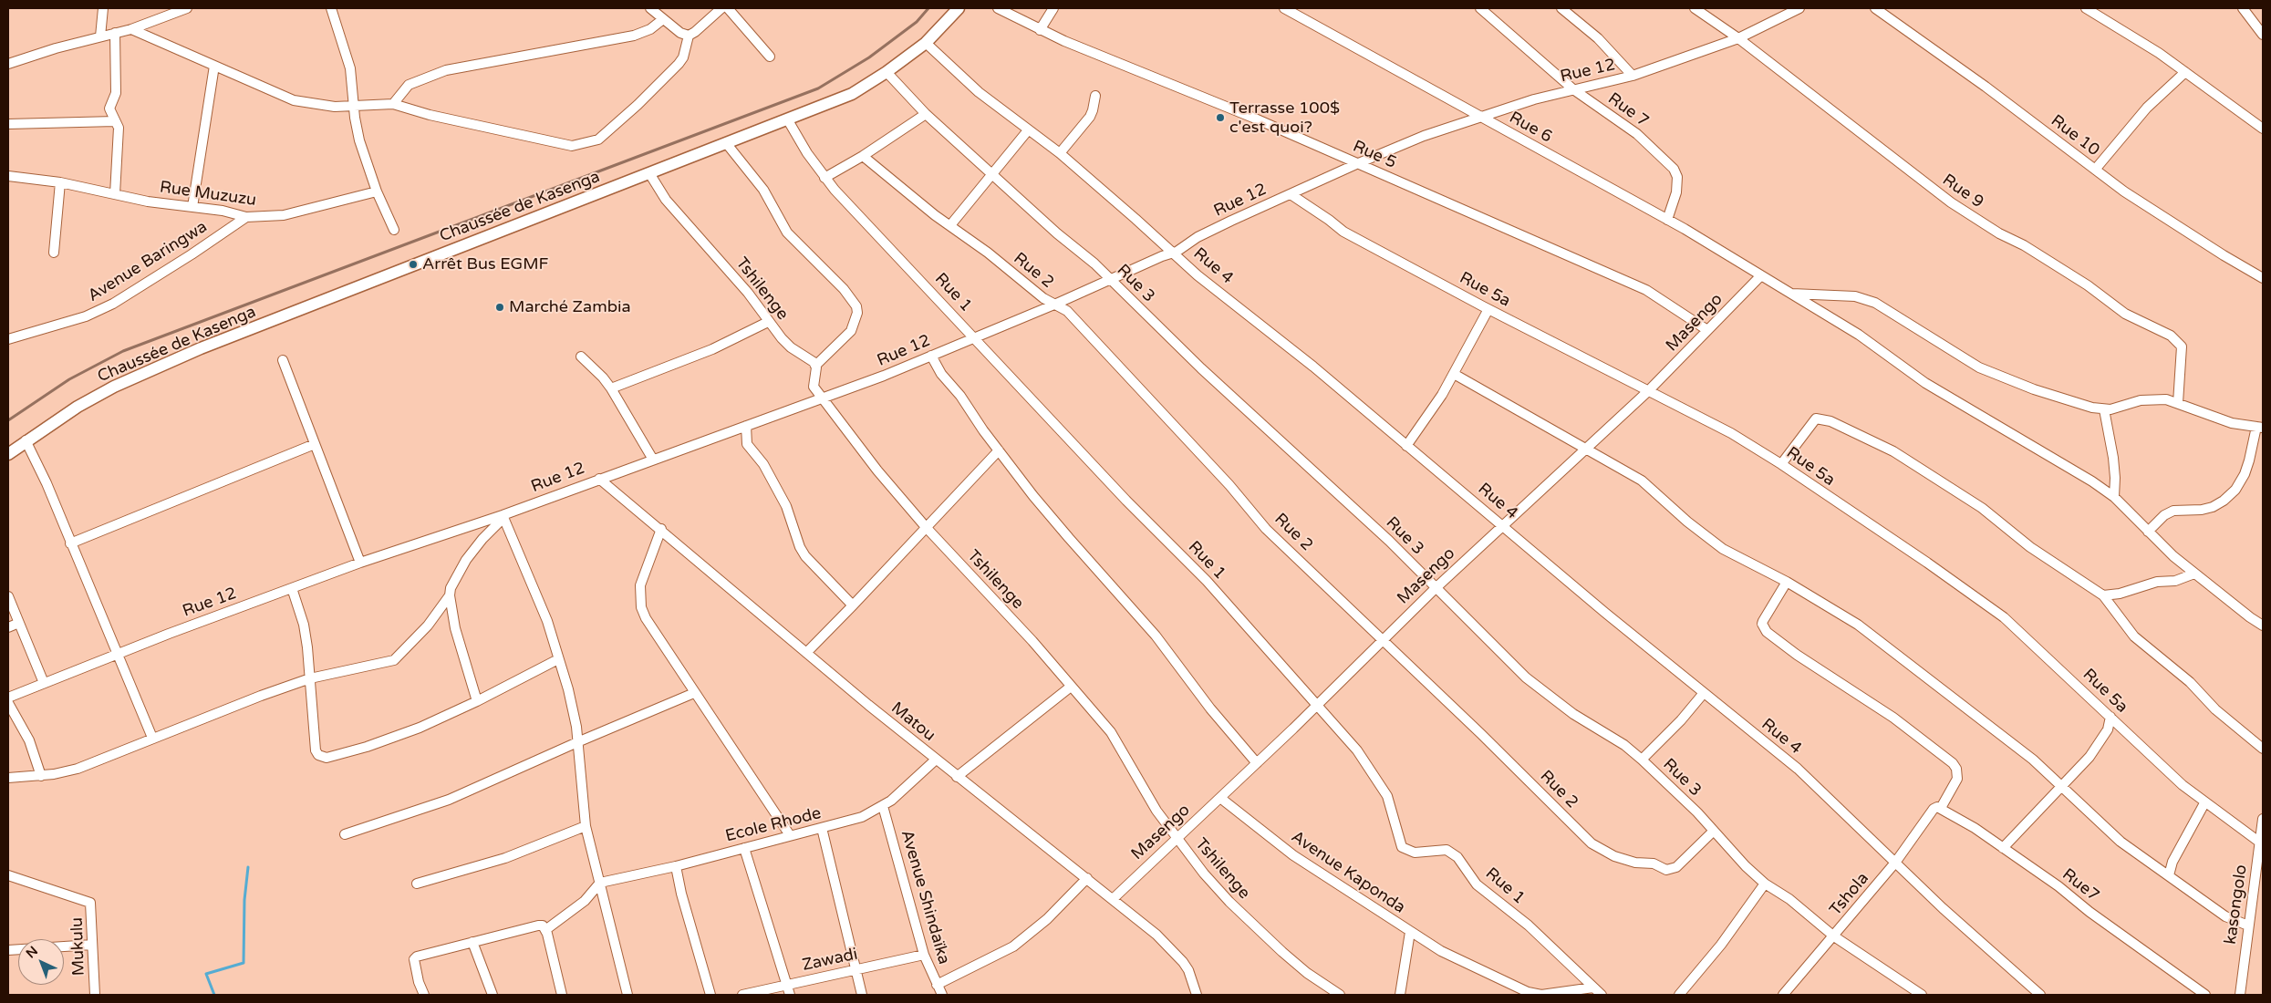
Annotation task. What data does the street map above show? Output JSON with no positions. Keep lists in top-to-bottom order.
{
  "streets": {
    "main road": ["Chaussée de Kasenga"],
    "street": [
      "Rue 12",
      "Rue 7",
      "Rue 6",
      "Rue 10",
      "Rue 5",
      "Rue 9",
      "Rue Muzuzu",
      "Avenue Baringwa",
      "Rue 4",
      "Rue 2",
      "Rue 3",
      "Tshilenge",
      "Rue 5a",
      "Rue 1",
      "Masengo",
      "Matou",
      "Ecole Rhode",
      "Avenue Kaponda",
      "Rue7",
      "Tshola",
      "Avenue Shindaïka",
      "kasongolo",
      "Mukulu",
      "Zawadi"
    ]
  },
  "crossings": [
    ["Rue 12", "Rue 7"],
    ["Rue 12", "Rue 6"],
    ["Rue 12", "Rue 5"],
    ["Rue 12", "Rue 9"],
    ["Rue 12", "Rue 4"],
    ["Rue 12", "Rue 2"],
    ["Rue 12", "Rue 3"],
    ["Rue 12", "Tshilenge"],
    ["Rue 12", "Rue 5a"],
    ["Rue 12", "Rue 1"],
    ["Rue 12", "Matou"],
    ["Rue 7", "Rue 6"],
    ["Rue 6", "Masengo"],
    ["Rue 5", "Masengo"],
    ["Rue Muzuzu", "Avenue Baringwa"],
    ["Chaussée de Kasenga", "Rue 4"],
    ["Chaussée de Kasenga", "Rue 3"],
    ["Chaussée de Kasenga", "Tshilenge"],
    ["Chaussée de Kasenga", "Rue 1"],
    ["Rue 4", "Masengo"],
    ["Rue 4", "Tshola"],
    ["Rue 2", "Rue 3"],
    ["Rue 2", "Masengo"],
    ["Rue 3", "Masengo"],
    ["Rue 3", "Tshola"],
    ["Tshilenge", "Masengo"],
    ["Rue 5a", "Masengo"],
    ["Rue 5a", "kasongolo"],
    ["Rue 1", "Masengo"],
    ["Masengo", "Matou"],
    ["Masengo", "Avenue Kaponda"],
    ["Matou", "Ecole Rhode"],
    ["Ecole Rhode", "Avenue Shindaïka"],
    ["Rue7", "Tshola"],
    ["Avenue Shindaïka", "Zawadi"]
  ],
  "places": ["Terrasse 100$ c'est quoi?", "Arrêt Bus EGMF", "Marché Zambia"],
  "north": "top left"
}
